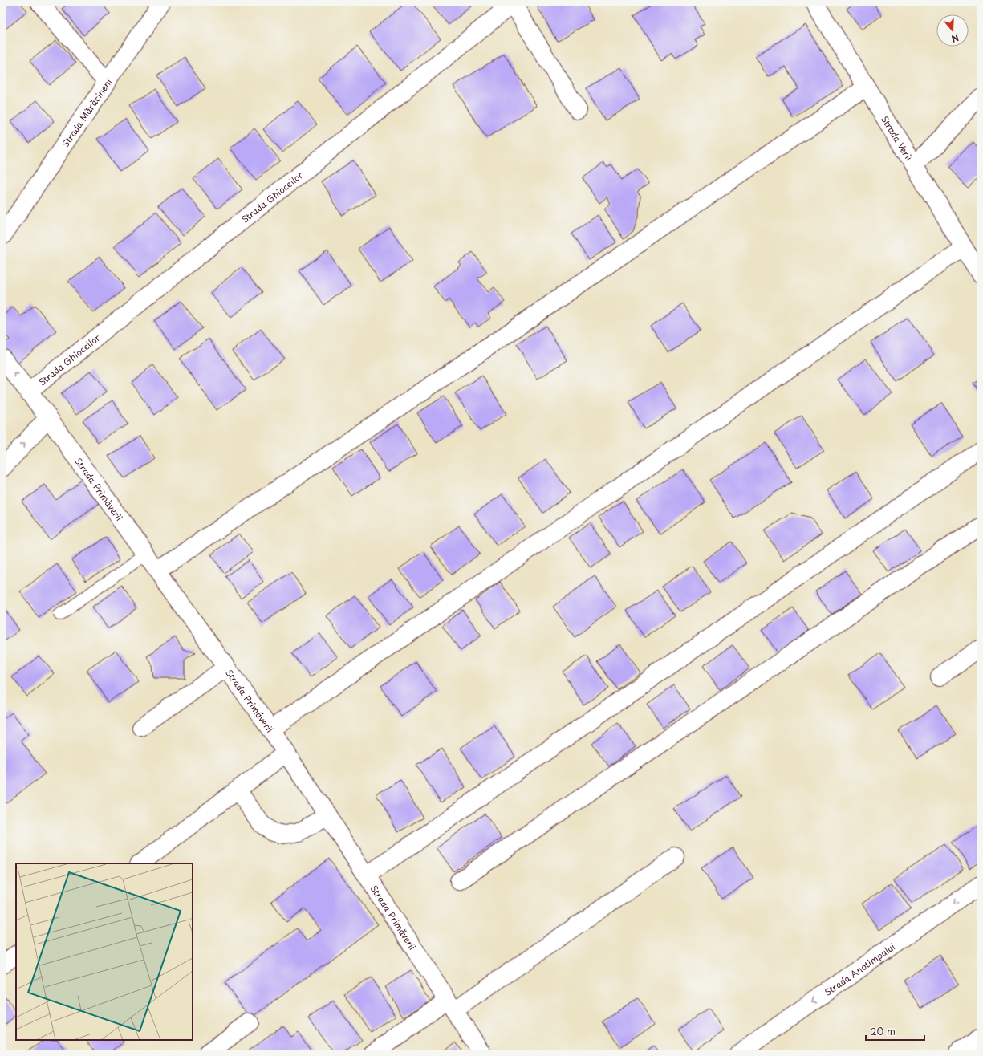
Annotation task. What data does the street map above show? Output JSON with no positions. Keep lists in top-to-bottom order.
{
  "streets": {
    "street": [
      "Strada Mărăcineni",
      "Strada Verii",
      "Strada Ghioceilor",
      "Strada Primăverii",
      "Strada Anotimpului"
    ]
  },
  "crossings": [
    ["Strada Ghioceilor", "Strada Primăverii"]
  ],
  "one_way": ["Strada Anotimpului"],
  "scale_bar": "20 m",
  "north": "bottom"
}
